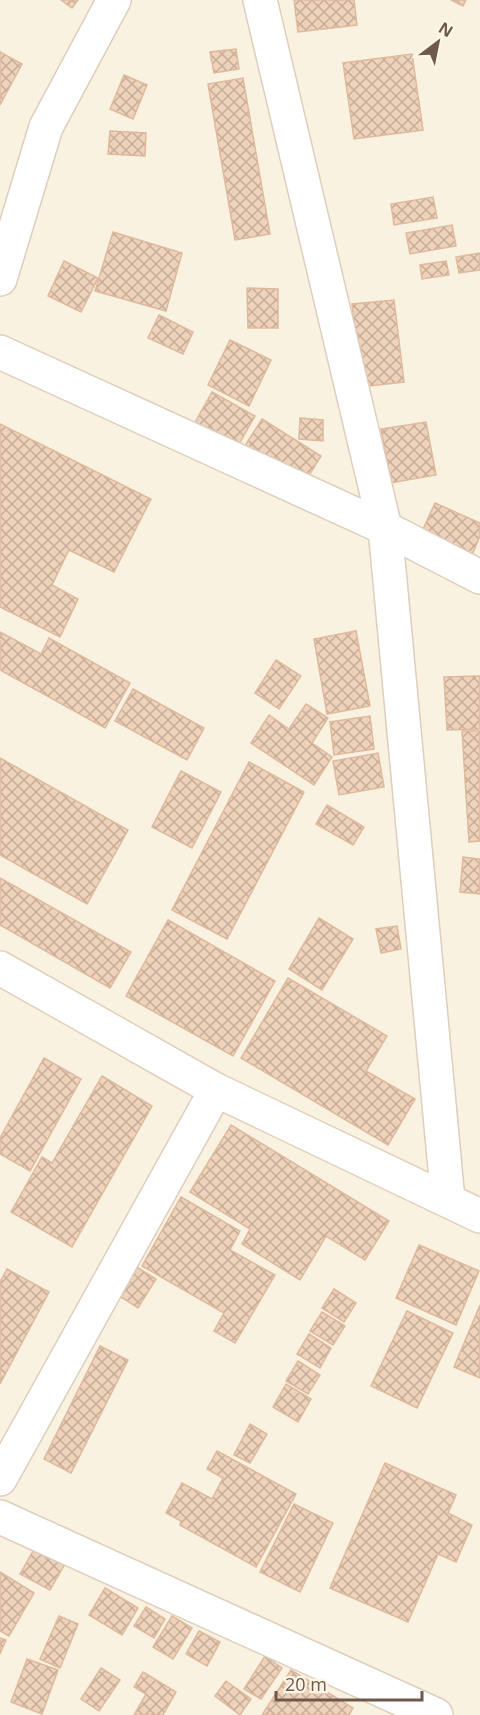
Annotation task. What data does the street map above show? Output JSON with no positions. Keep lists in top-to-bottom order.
{
  "scale_bar": "20 m",
  "north": "top right"
}
